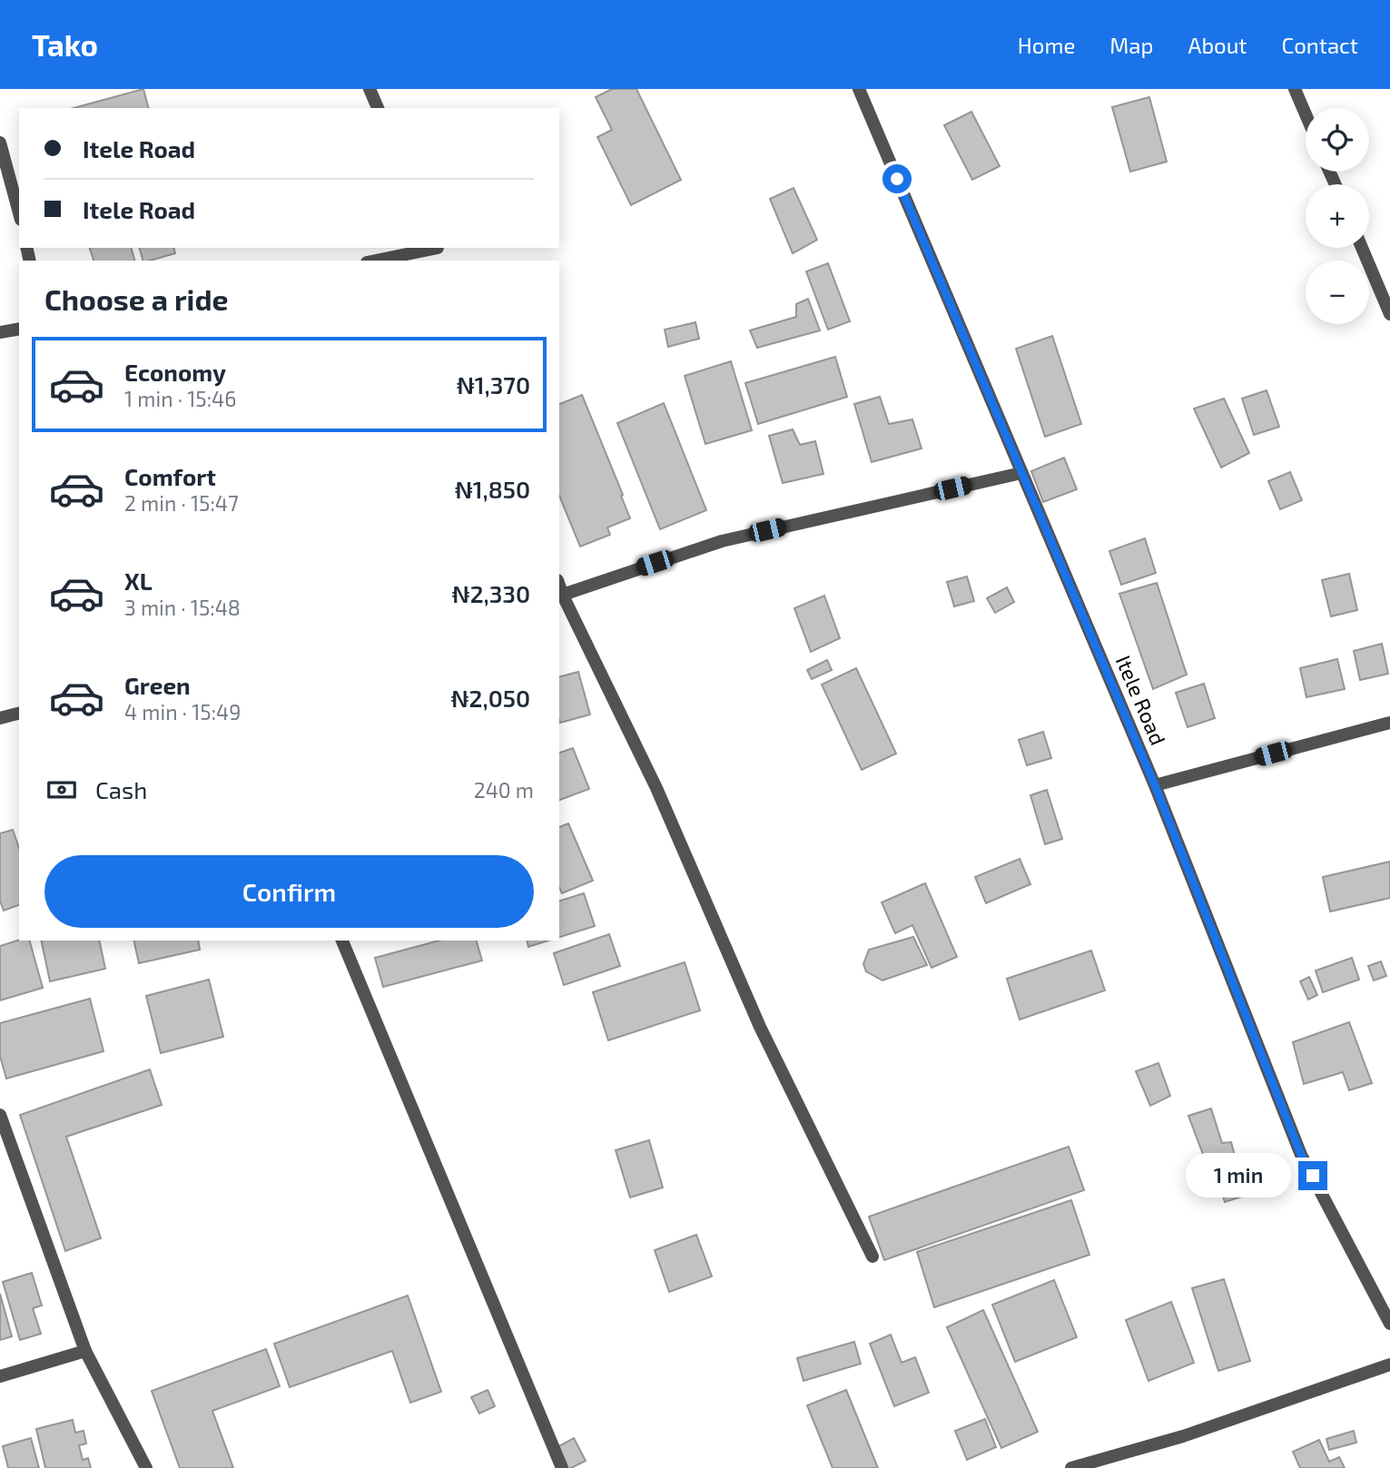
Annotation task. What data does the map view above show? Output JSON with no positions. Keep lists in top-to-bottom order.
{
  "streets": {
    "street": ["Itele Road"]
  },
  "page": {
    "header": "Tako",
    "nav": [
      "Home",
      "Map",
      "About",
      "Contact"
    ],
    "map_buttons": ["+", "−"],
    "banner": ["Itele Road", "Itele Road"],
    "heading": "Choose a ride",
    "list": [
      {
        "name": "Economy",
        "note": "1 min · 15:46",
        "value": "₦1,370"
      },
      {
        "name": "Comfort",
        "note": "2 min · 15:47",
        "value": "₦1,850"
      },
      {
        "name": "XL",
        "note": "3 min · 15:48",
        "value": "₦2,330"
      },
      {
        "name": "Green",
        "note": "4 min · 15:49",
        "value": "₦2,050"
      }
    ],
    "pay": ["Cash", "240 m"],
    "buttons": "Confirm",
    "bubble": "1 min"
  }
}
